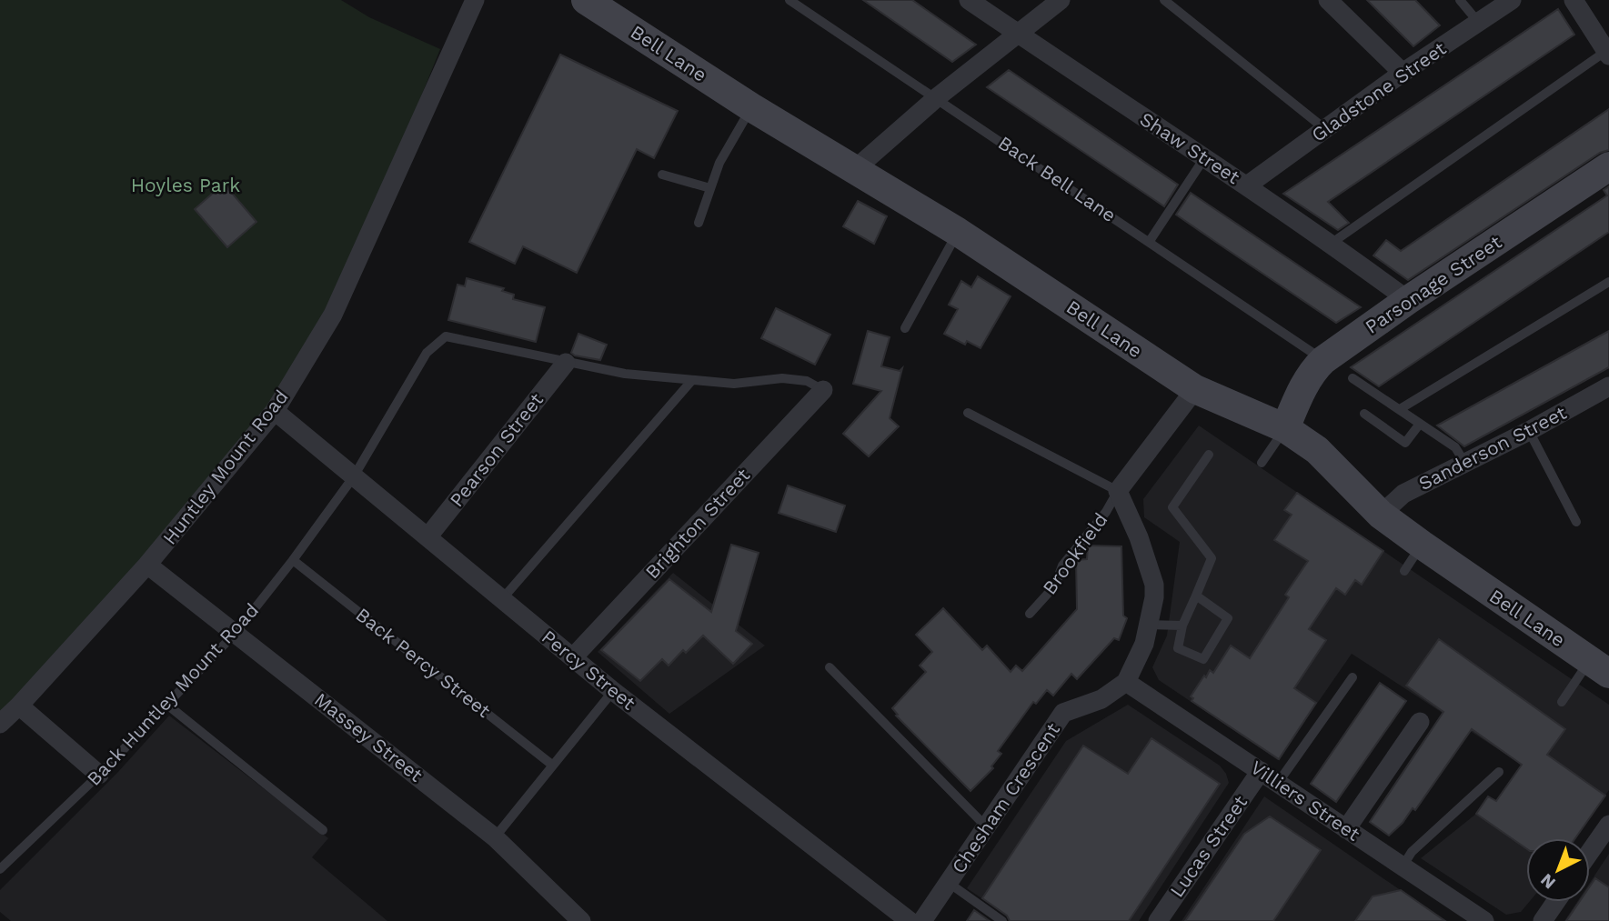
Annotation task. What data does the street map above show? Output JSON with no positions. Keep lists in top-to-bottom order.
{
  "streets": {
    "main road": ["Bell Lane", "Parsonage Street"],
    "street": [
      "Gladstone Street",
      "Shaw Street",
      "Sanderson Street",
      "Pearson Street",
      "Huntley Mount Road",
      "Brighton Street",
      "Percy Street",
      "Massey Street",
      "Chesham Crescent",
      "Villiers Street",
      "Lucas Street"
    ],
    "lane": [
      "Back Bell Lane",
      "Brookfield",
      "Back Percy Street",
      "Back Huntley Mount Road"
    ]
  },
  "crossings": [
    ["Bell Lane", "Parsonage Street"],
    ["Bell Lane", "Sanderson Street"],
    ["Gladstone Street", "Shaw Street"],
    ["Shaw Street", "Parsonage Street"],
    ["Back Bell Lane", "Parsonage Street"],
    ["Pearson Street", "Percy Street"],
    ["Pearson Street", "Back Huntley Mount Road"],
    ["Huntley Mount Road", "Percy Street"],
    ["Huntley Mount Road", "Massey Street"],
    ["Brighton Street", "Percy Street"],
    ["Brookfield", "Chesham Crescent"],
    ["Back Percy Street", "Back Huntley Mount Road"],
    ["Percy Street", "Back Huntley Mount Road"],
    ["Back Huntley Mount Road", "Massey Street"],
    ["Chesham Crescent", "Villiers Street"],
    ["Villiers Street", "Lucas Street"]
  ],
  "parks": ["Hoyles Park"],
  "north": "bottom left"
}
